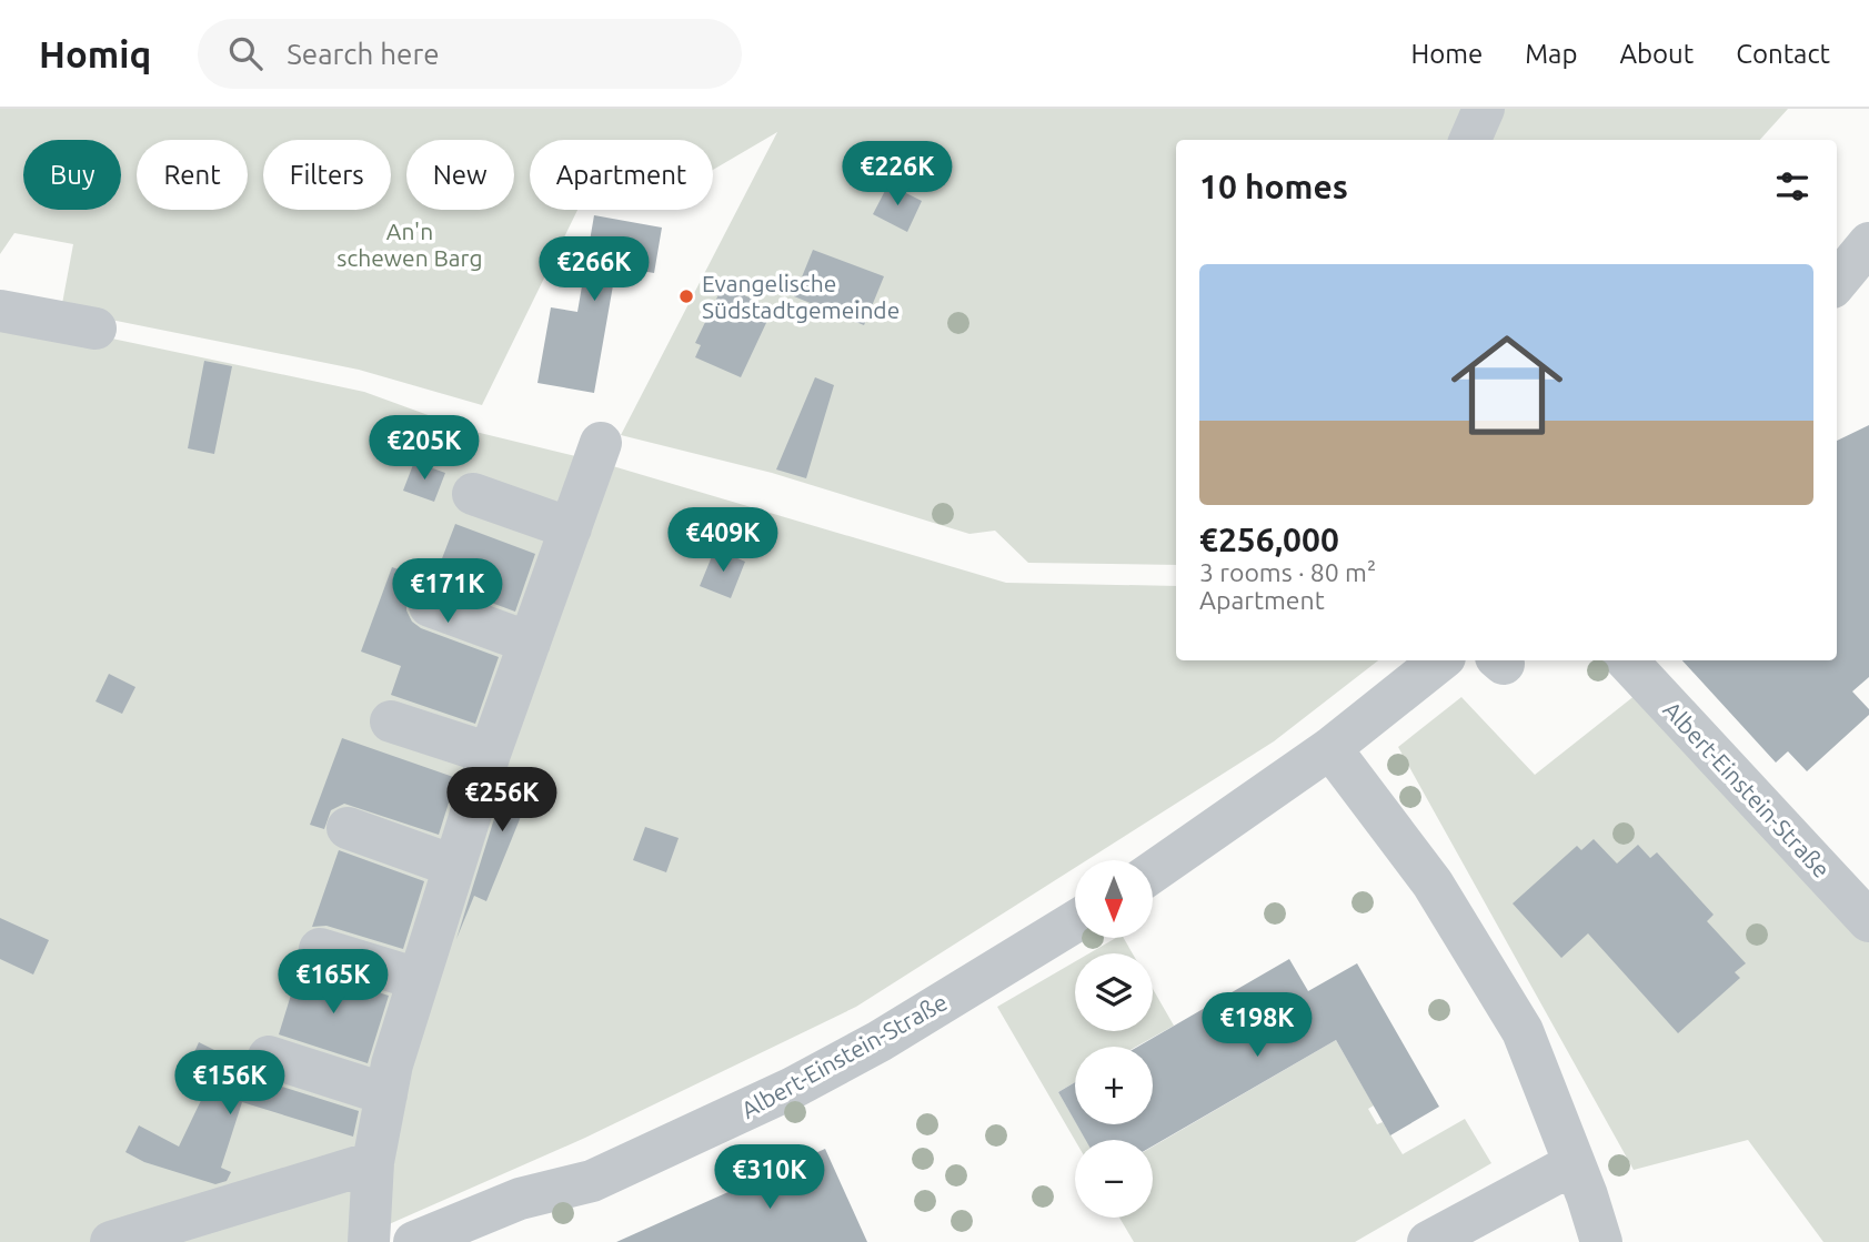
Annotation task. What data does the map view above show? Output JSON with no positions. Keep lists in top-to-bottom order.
{
  "streets": {
    "street": ["Albert-Einstein-Straße"]
  },
  "parks": ["An'n schewen Barg"],
  "places": ["Evangelische Südstadtgemeinde"],
  "north": "bottom",
  "page": {
    "header": "Homiq",
    "search": "Search here",
    "nav": [
      "Home",
      "Map",
      "About",
      "Contact"
    ],
    "chip": [
      "Buy",
      "Rent",
      "Filters",
      "New",
      "Apartment"
    ],
    "heading": "10 homes",
    "price": [
      "€226K",
      "€266K",
      "€205K",
      "€409K",
      "€171K",
      "€256K",
      "€165K",
      "€198K",
      "€156K",
      "€310K"
    ],
    "list": [
      {
        "name": "€256,000",
        "note": "3 rooms · 80 m² · Apartment"
      }
    ],
    "map_buttons": ["+", "−"]
  }
}
